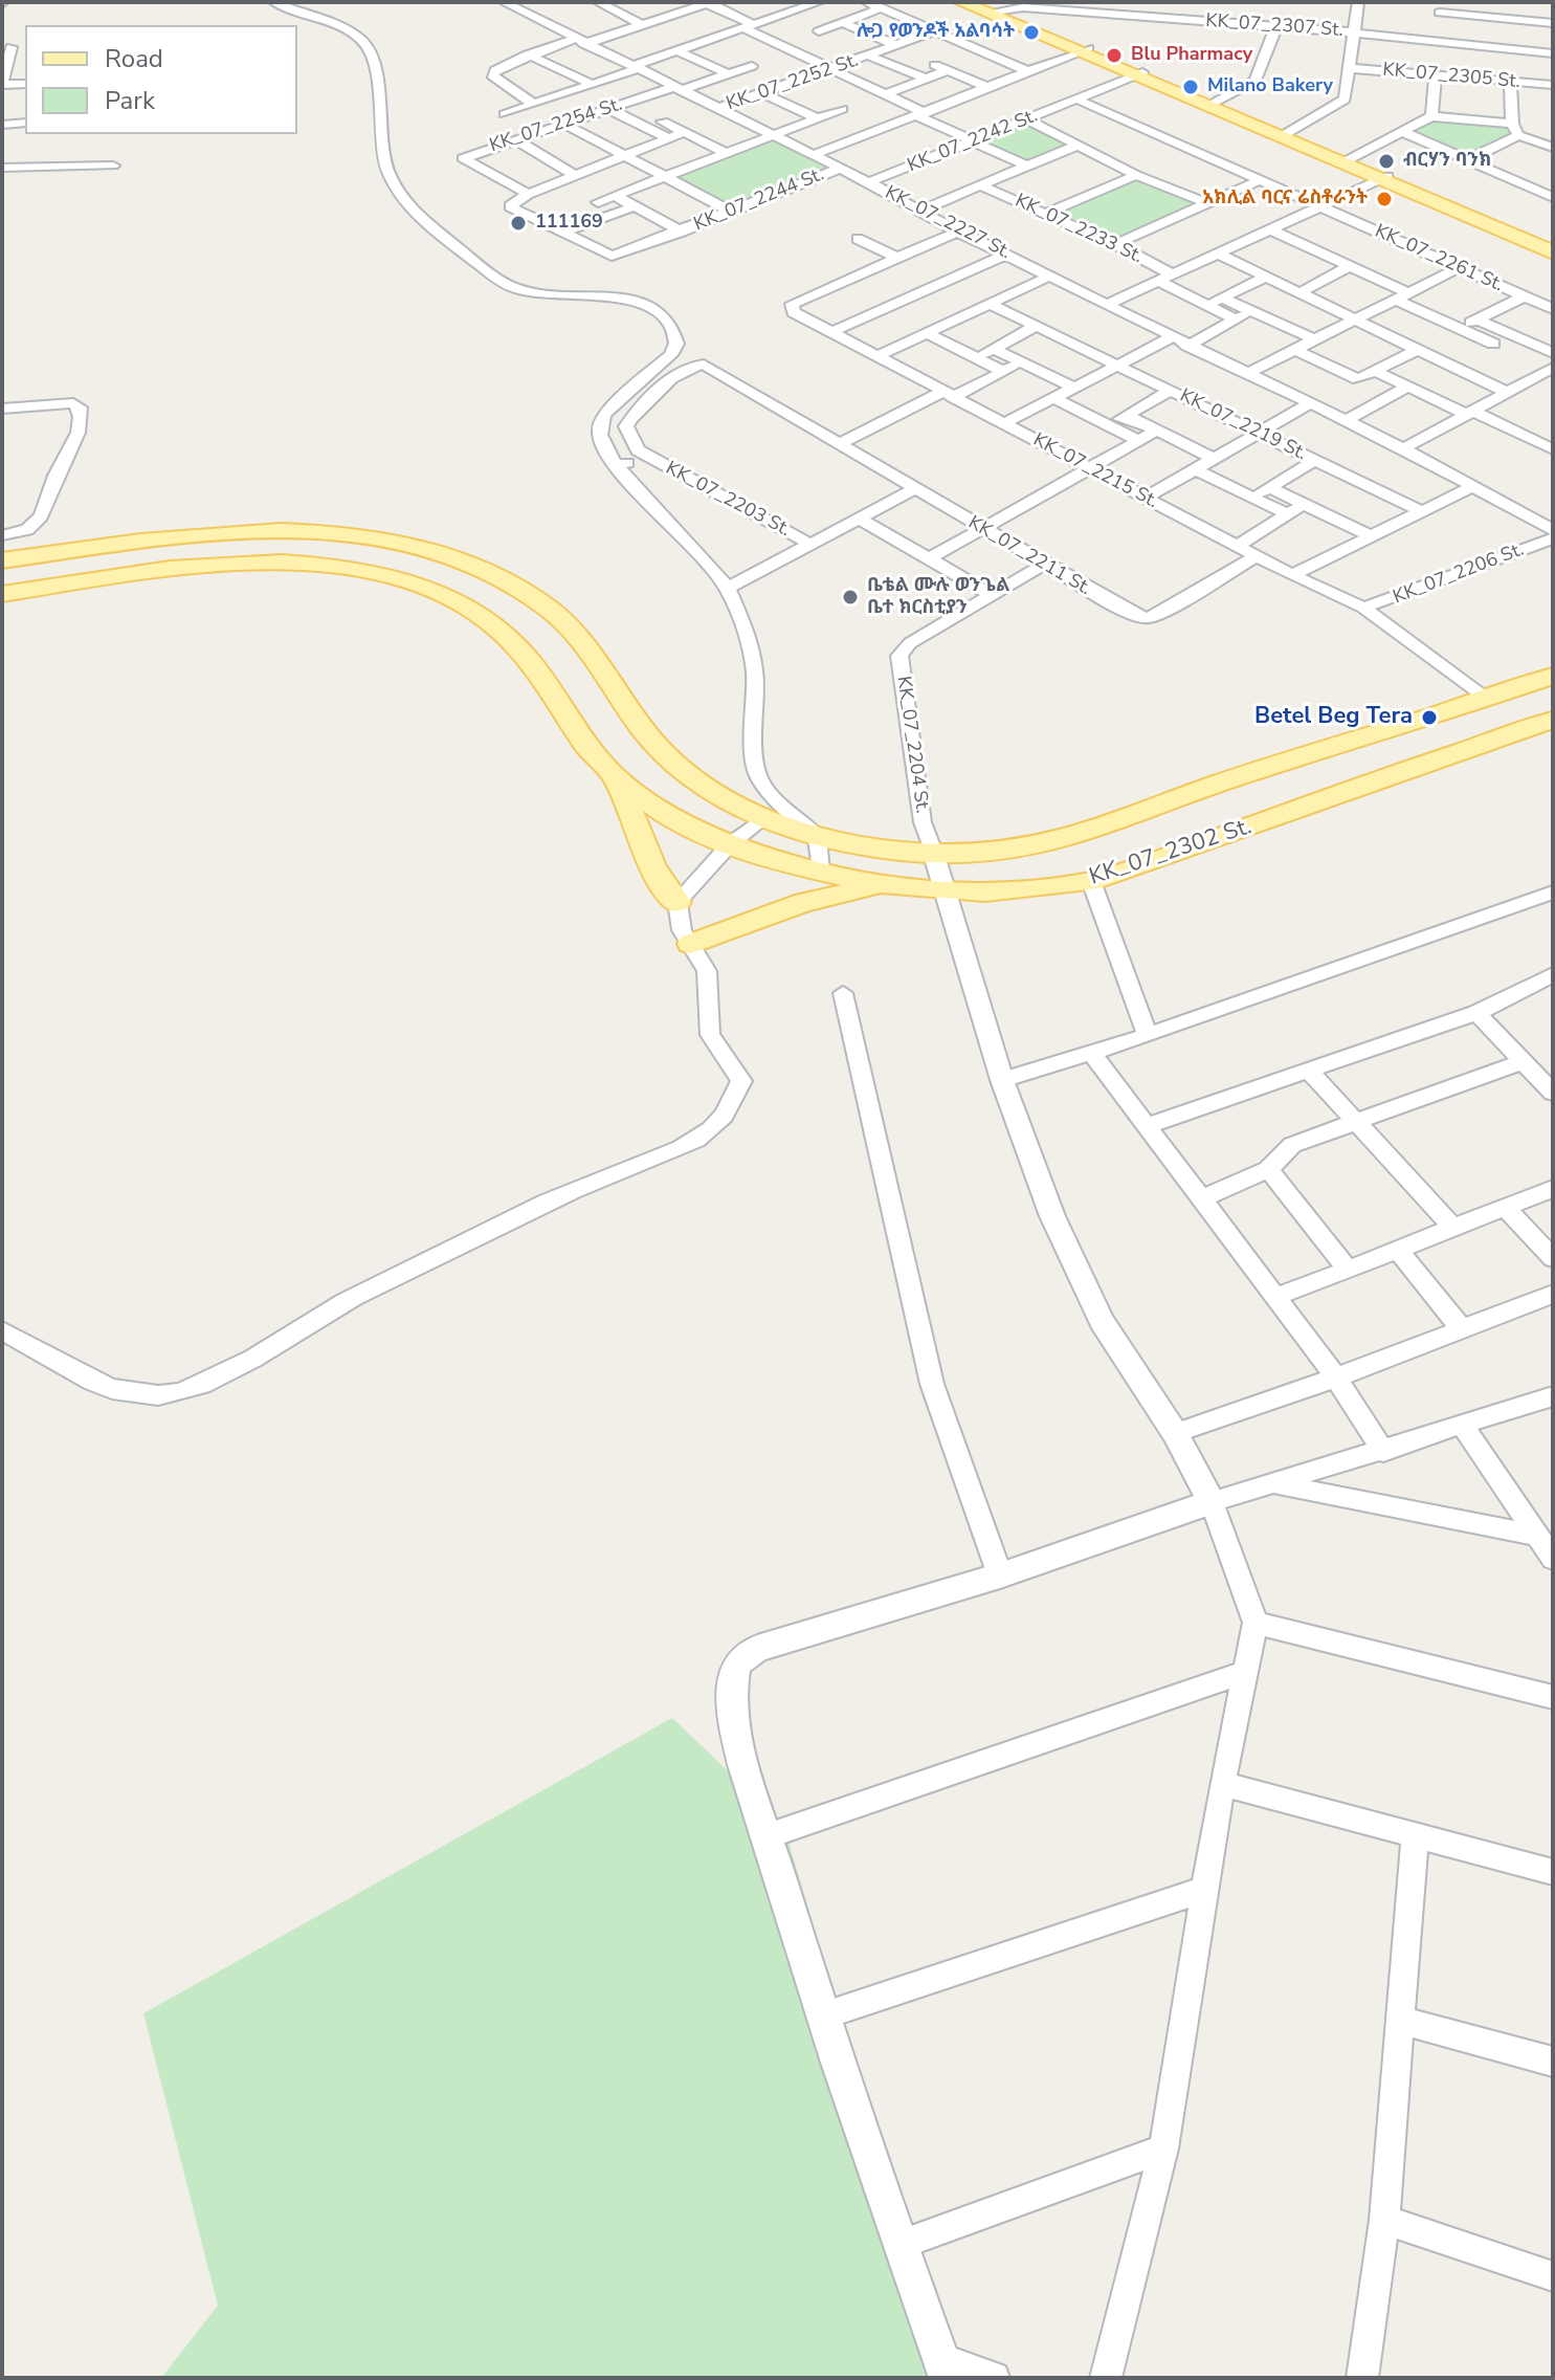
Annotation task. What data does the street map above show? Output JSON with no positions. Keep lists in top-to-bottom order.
{
  "streets": {
    "main road": ["KK_07_2302 St."],
    "street": [
      "KK_07_2307 St.",
      "KK_07_2305 St.",
      "KK_07_2252 St.",
      "KK_07_2254 St.",
      "KK_07_2242 St.",
      "KK_07_2244 St.",
      "KK_07_2227 St.",
      "KK_07_2233 St.",
      "KK_07_2261 St.",
      "KK_07_2219 St.",
      "KK_07_2215 St.",
      "KK_07_2203 St.",
      "KK_07_2211 St.",
      "KK_07_2206 St.",
      "KK_07_2204 St."
    ]
  },
  "crossings": [
    ["KK_07_2252 St.", "KK_07_2227 St."],
    ["KK_07_2254 St.", "KK_07_2227 St."],
    ["KK_07_2242 St.", "KK_07_2227 St."],
    ["KK_07_2242 St.", "KK_07_2261 St."],
    ["KK_07_2244 St.", "KK_07_2227 St."],
    ["KK_07_2215 St.", "KK_07_2211 St."],
    ["KK_07_2215 St.", "KK_07_2206 St."],
    ["KK_07_2215 St.", "KK_07_2302 St."],
    ["KK_07_2203 St.", "KK_07_2211 St."],
    ["KK_07_2211 St.", "KK_07_2204 St."],
    ["KK_07_2204 St.", "KK_07_2302 St."]
  ],
  "places": [
    "ሎጋ የወንዶች አልባሳት",
    "Blu Pharmacy",
    "Milano Bakery",
    "ብርሃን ባንክ",
    "አክሊል ባርና ሬስቶራንት",
    "111169",
    "ቤቴል ሙሉ ወንጌል ቤተ ክርስቲያን",
    "Betel Beg Tera"
  ],
  "legend": ["Road", "Park"]
}
